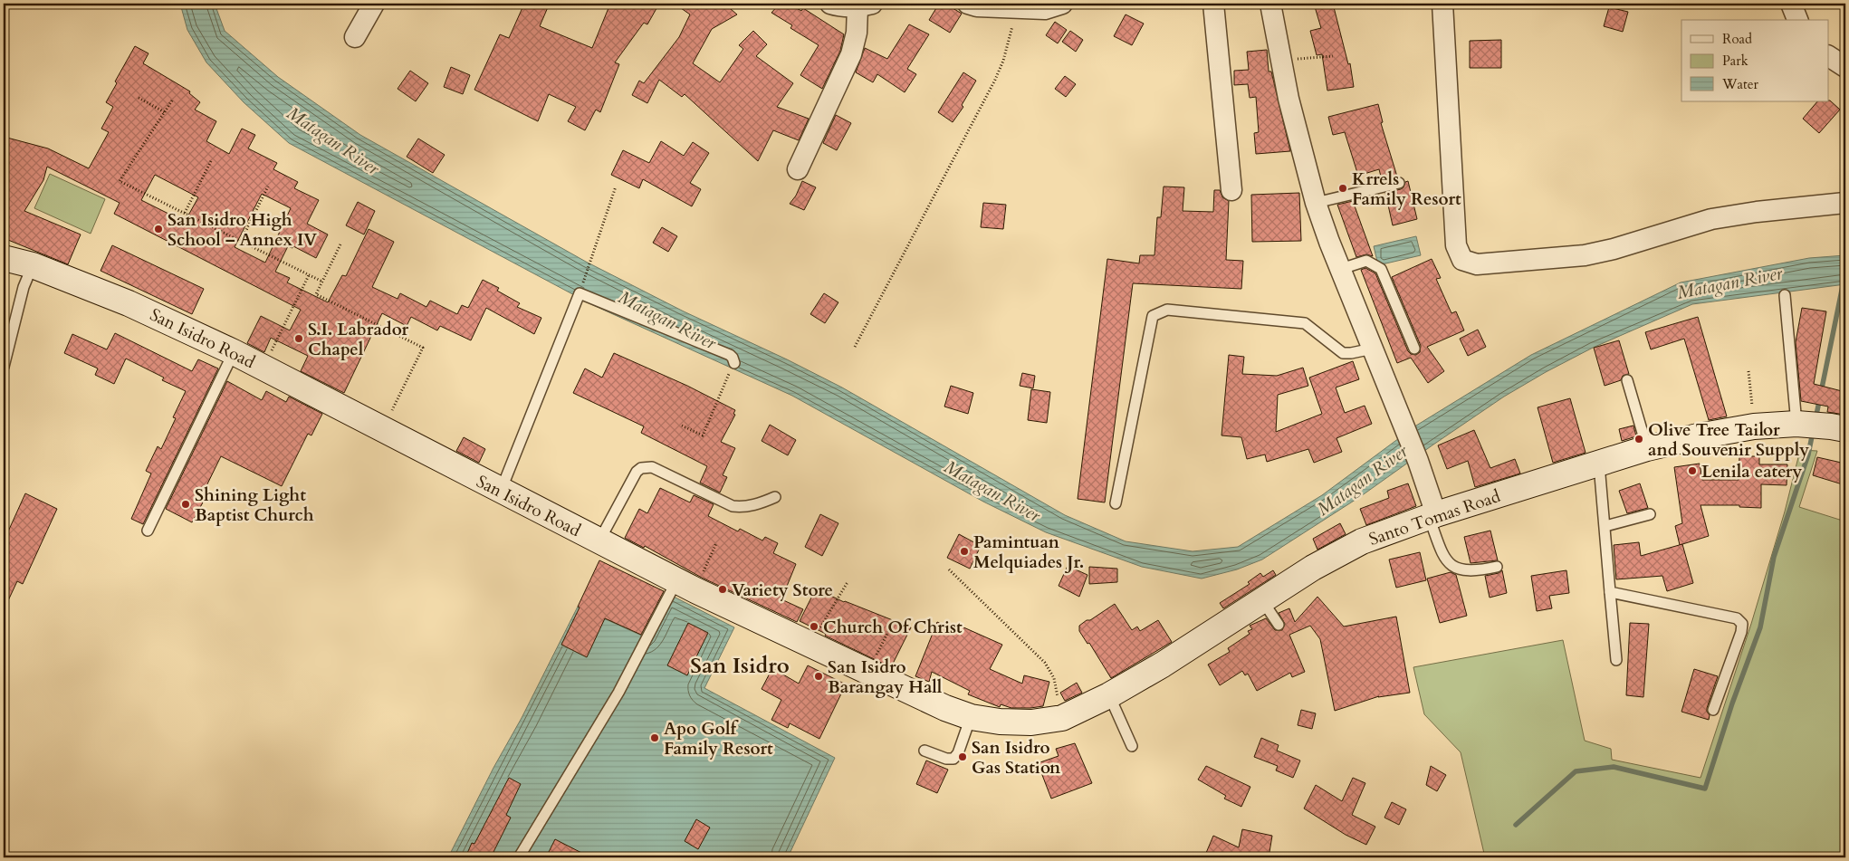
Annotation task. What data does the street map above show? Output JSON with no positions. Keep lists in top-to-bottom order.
{
  "streets": {
    "street": ["San Isidro Road", "Santo Tomas Road"]
  },
  "crossings": [
    ["San Isidro Road", "Santo Tomas Road"]
  ],
  "districts": ["San Isidro"],
  "water": ["Matagan River"],
  "places": [
    "Krrels Family Resort",
    "San Isidro High School – Annex IV",
    "S.I. Labrador Chapel",
    "Olive Tree Tailor and Souvenir Supply",
    "Lenila eatery",
    "Shining Light Baptist Church",
    "Pamintuan Melquiades Jr.",
    "Variety Store",
    "Church Of Christ",
    "San Isidro Barangay Hall",
    "Apo Golf Family Resort",
    "San Isidro Gas Station"
  ],
  "legend": ["Road", "Park", "Water"]
}
